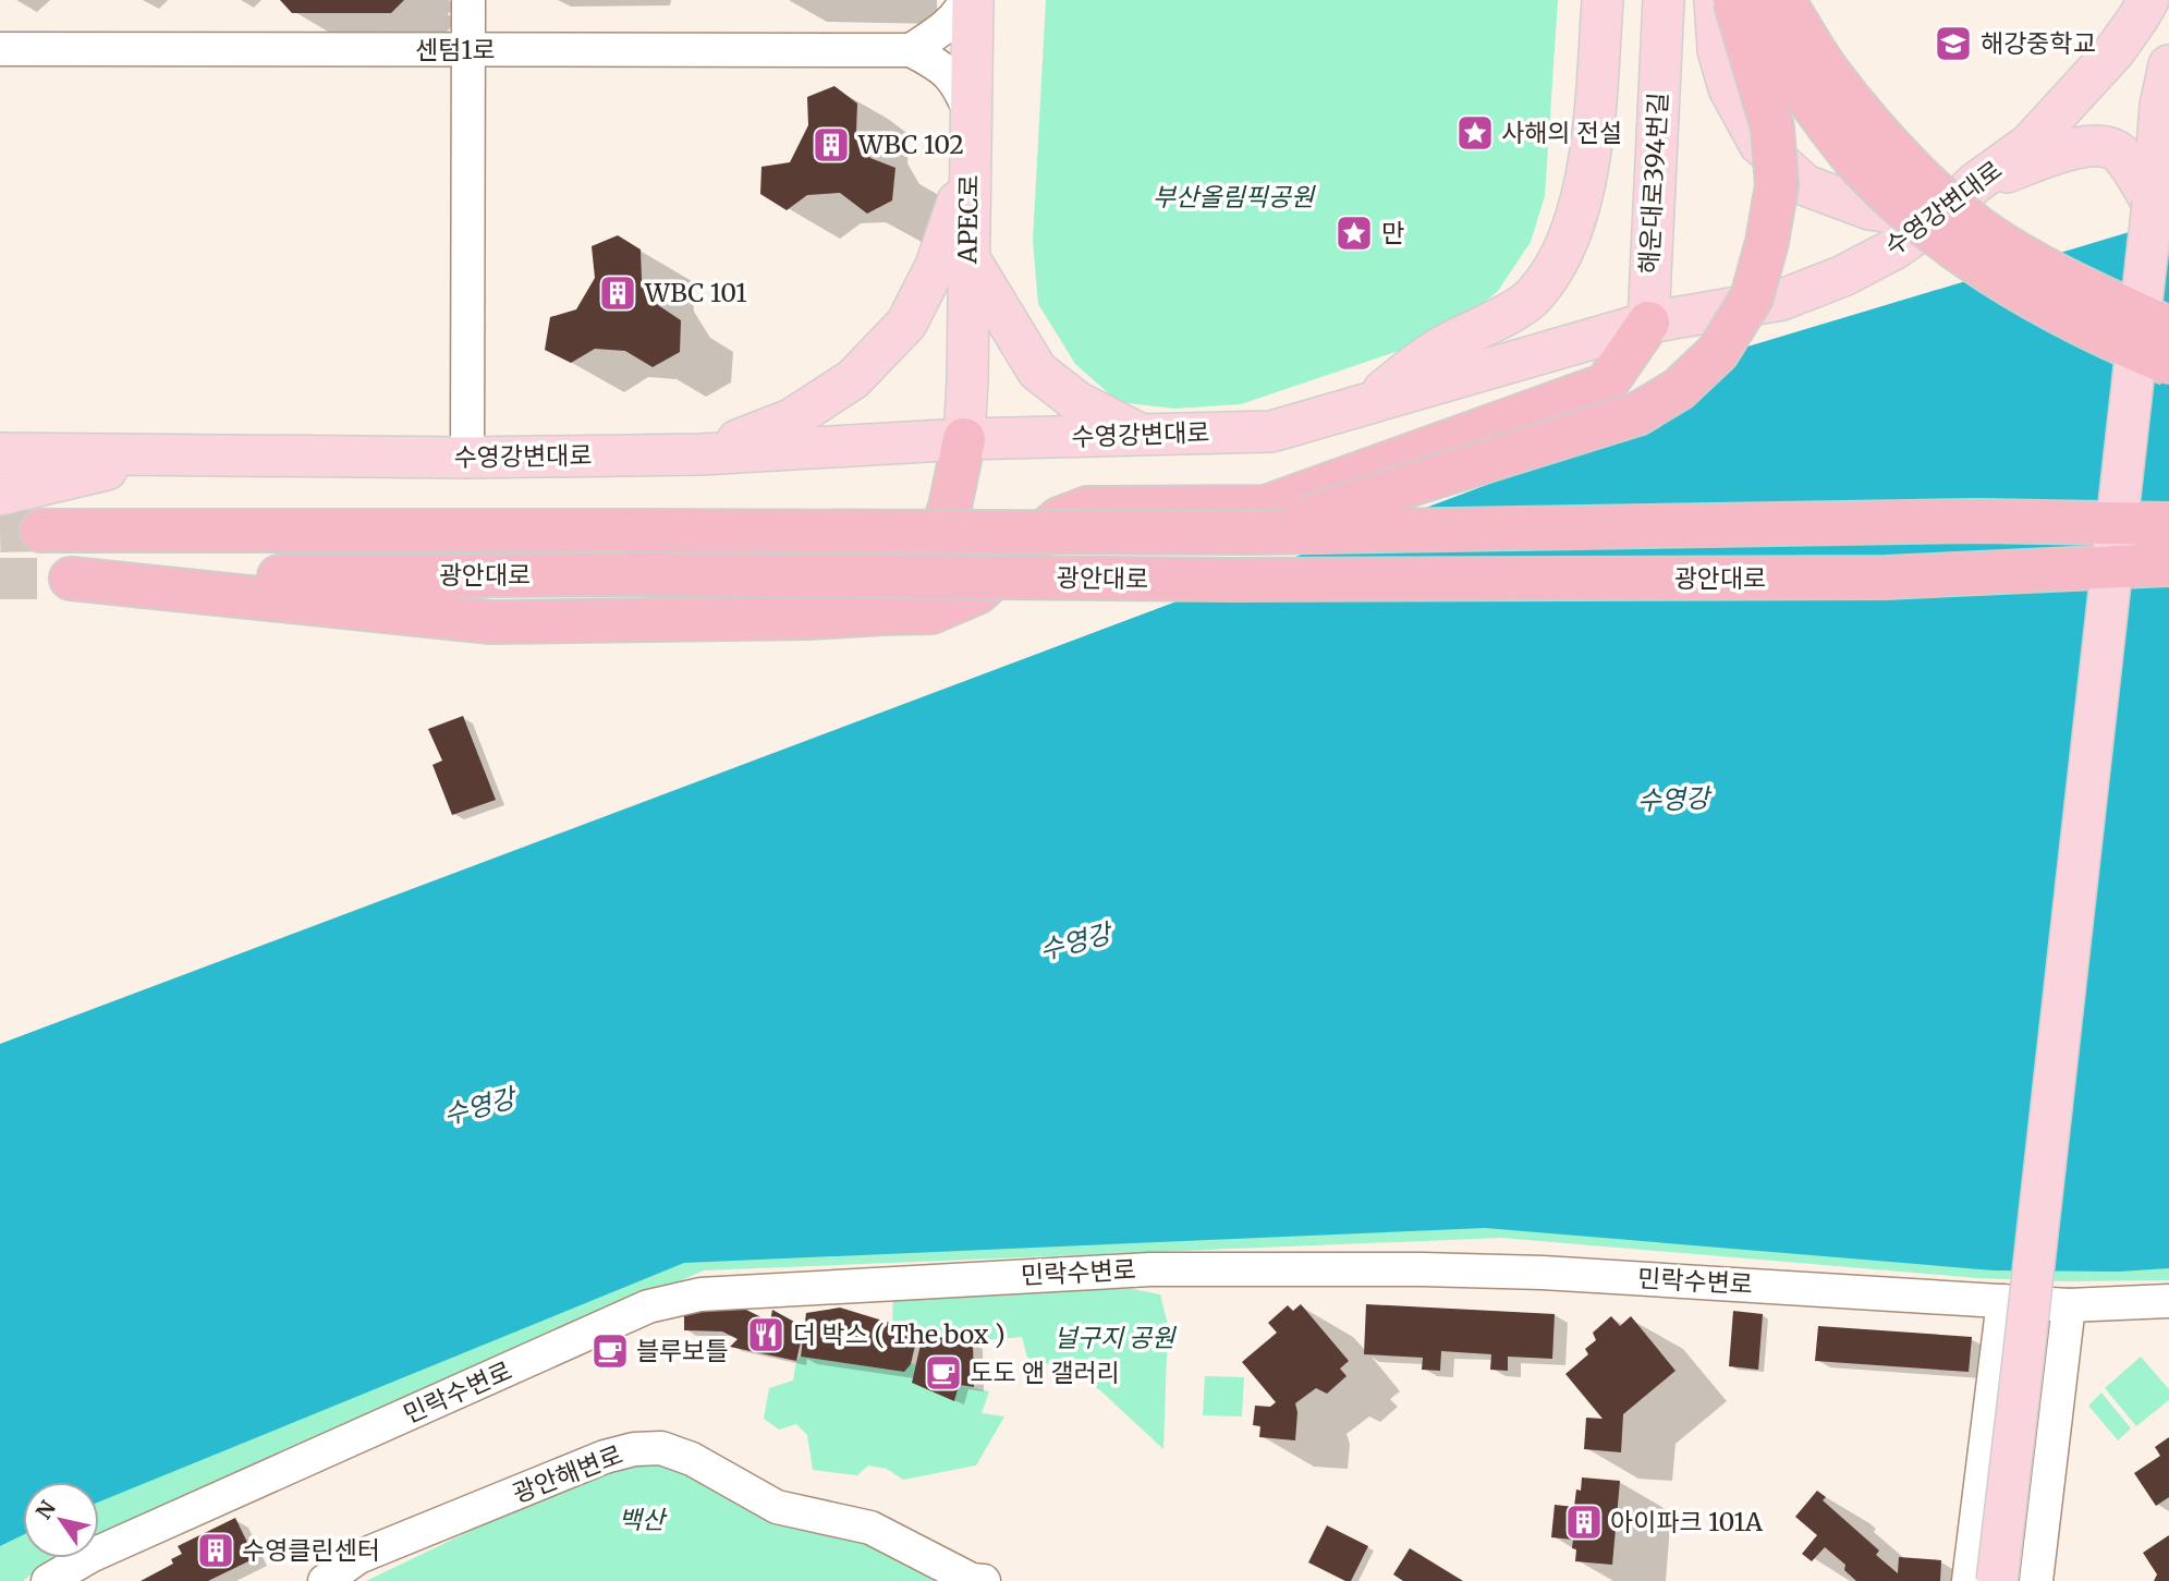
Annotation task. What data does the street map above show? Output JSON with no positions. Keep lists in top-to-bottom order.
{
  "streets": {
    "highway": ["광안대로"],
    "main road": ["해운대로394번길", "수영강변대로", "APEC로"],
    "street": ["센텀1로", "민락수변로", "광안해변로"]
  },
  "crossings": [
    ["해운대로394번길", "수영강변대로"],
    ["수영강변대로", "APEC로"]
  ],
  "water": ["수영강"],
  "parks": ["부산올림픽공원", "널구지 공원", "백산"],
  "places": {
    "school or university": ["해강중학교"],
    "place": ["사해의 전설", "만"],
    "building": [
      "WBC 102",
      "WBC 101",
      "아이파크 101A",
      "수영클린센터"
    ],
    "restaurant": ["더 박스 ( The box )"],
    "cafe": ["블루보틀", "도도 앤 갤러리"]
  },
  "north": "top left"
}
